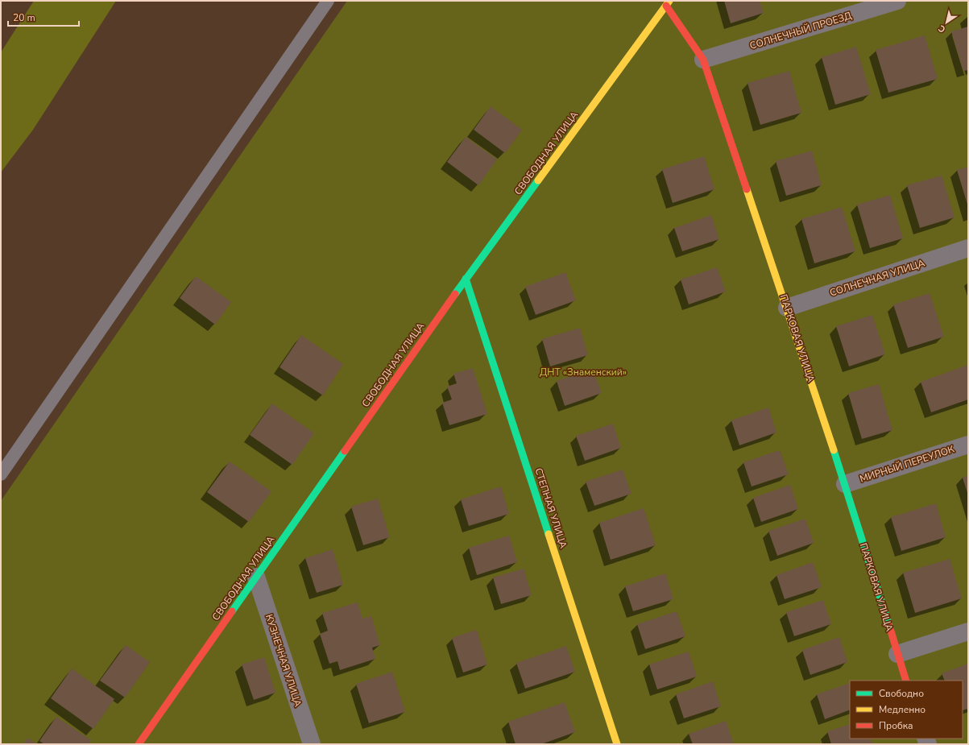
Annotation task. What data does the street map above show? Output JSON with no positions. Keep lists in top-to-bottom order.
{
  "streets": {
    "street": [
      "СОЛНЕЧНЫЙ ПРОЕЗД",
      "СВОБОДНАЯ УЛИЦА",
      "СОЛНЕЧНАЯ УЛИЦА",
      "ПАРКОВАЯ УЛИЦА",
      "МИРНЫЙ ПЕРЕУЛОК",
      "СТЕПНАЯ УЛИЦА",
      "КУЗНЕЧНАЯ УЛИЦА"
    ]
  },
  "crossings": [
    ["СОЛНЕЧНЫЙ ПРОЕЗД", "ПАРКОВАЯ УЛИЦА"],
    ["СВОБОДНАЯ УЛИЦА", "ПАРКОВАЯ УЛИЦА"],
    ["СВОБОДНАЯ УЛИЦА", "СТЕПНАЯ УЛИЦА"],
    ["СВОБОДНАЯ УЛИЦА", "КУЗНЕЧНАЯ УЛИЦА"],
    ["СОЛНЕЧНАЯ УЛИЦА", "ПАРКОВАЯ УЛИЦА"],
    ["ПАРКОВАЯ УЛИЦА", "МИРНЫЙ ПЕРЕУЛОК"]
  ],
  "parks": ["ДНТ «Знаменский»"],
  "legend": ["Свободно", "Медленно", "Пробка"],
  "scale_bar": "20 m",
  "north": "bottom left"
}
